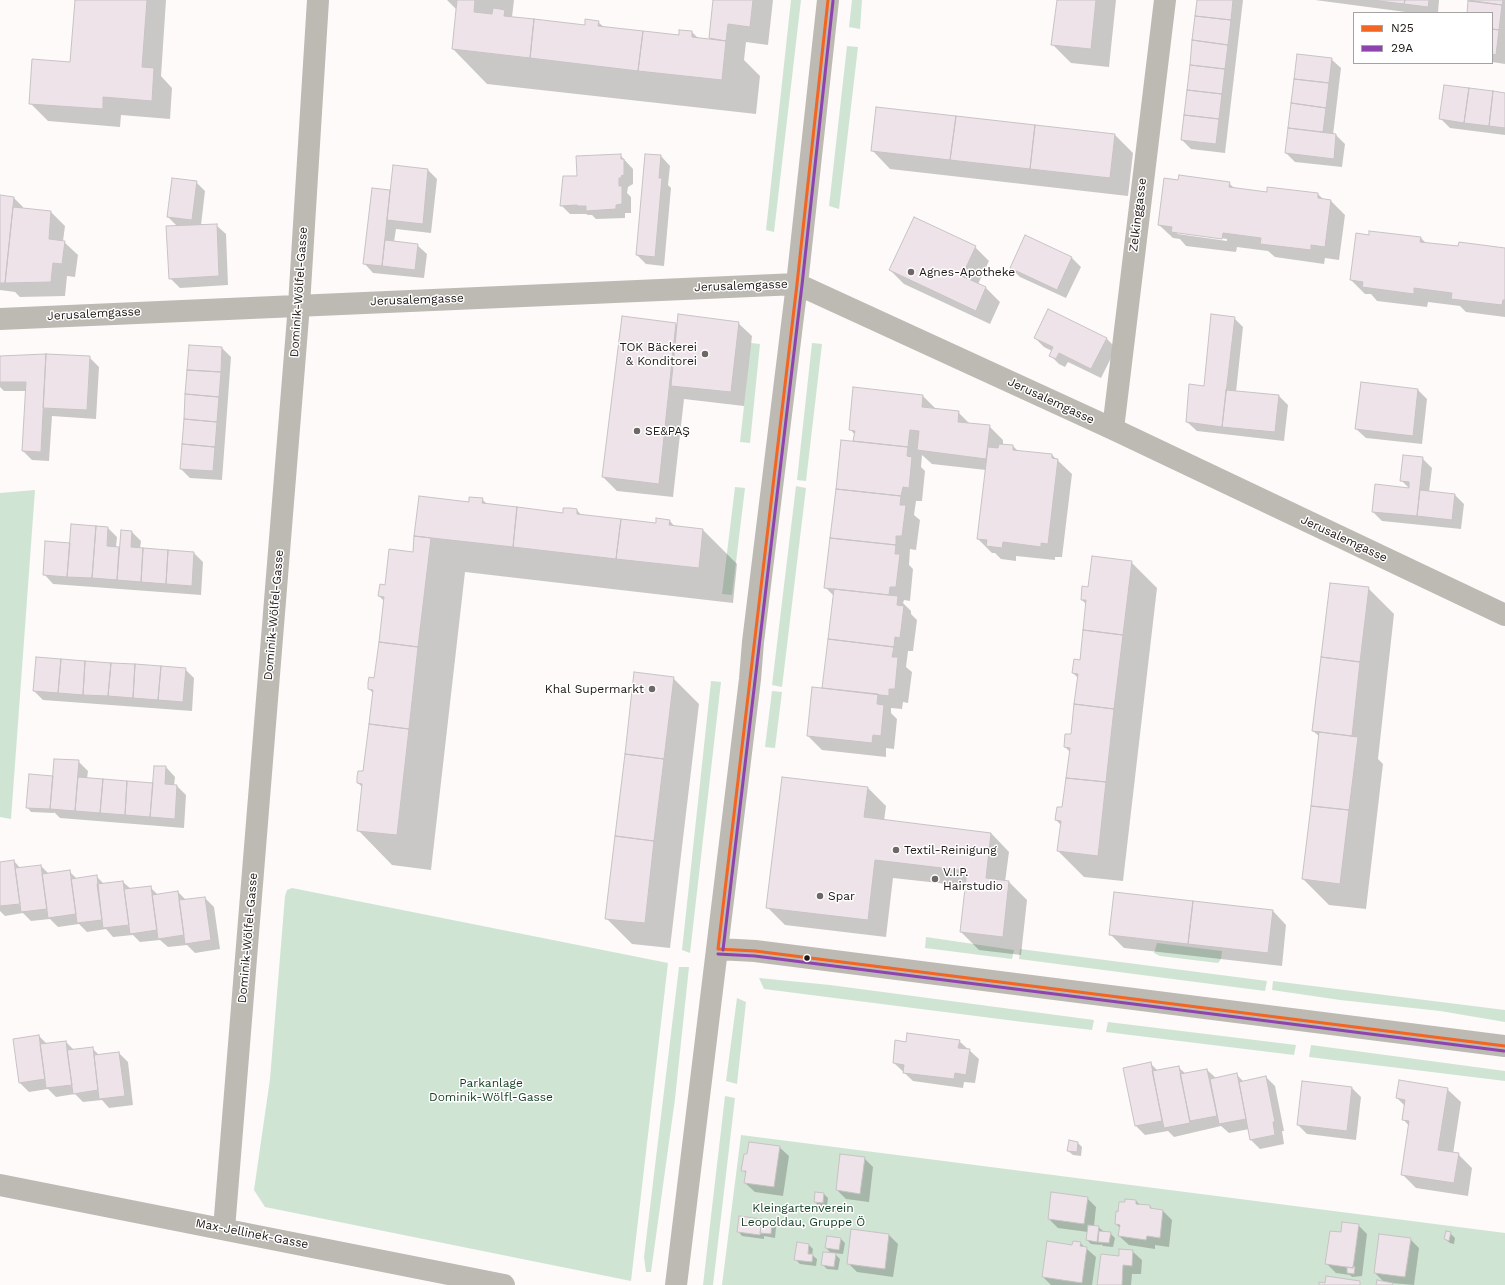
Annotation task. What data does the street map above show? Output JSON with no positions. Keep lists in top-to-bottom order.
{
  "streets": {
    "street": [
      "Zelkinggasse",
      "Jerusalemgasse",
      "Dominik-Wölfel-Gasse",
      "Max-Jellinek-Gasse"
    ]
  },
  "crossings": [
    ["Zelkinggasse", "Jerusalemgasse"],
    ["Jerusalemgasse", "Dominik-Wölfel-Gasse"],
    ["Dominik-Wölfel-Gasse", "Max-Jellinek-Gasse"]
  ],
  "parks": ["Parkanlage Dominik-Wölfl-Gasse", "Kleingartenverein Leopoldau, Gruppe Ö"],
  "places": [
    "Agnes-Apotheke",
    "TOK Bäckerei & Konditorei",
    "SE&PAŞ",
    "Khal Supermarkt",
    "Textil-Reinigung",
    "V.I.P. Hairstudio",
    "Spar"
  ],
  "lines": ["transit line N25", "transit line 29A"],
  "legend": ["N25", "29A"]
}
